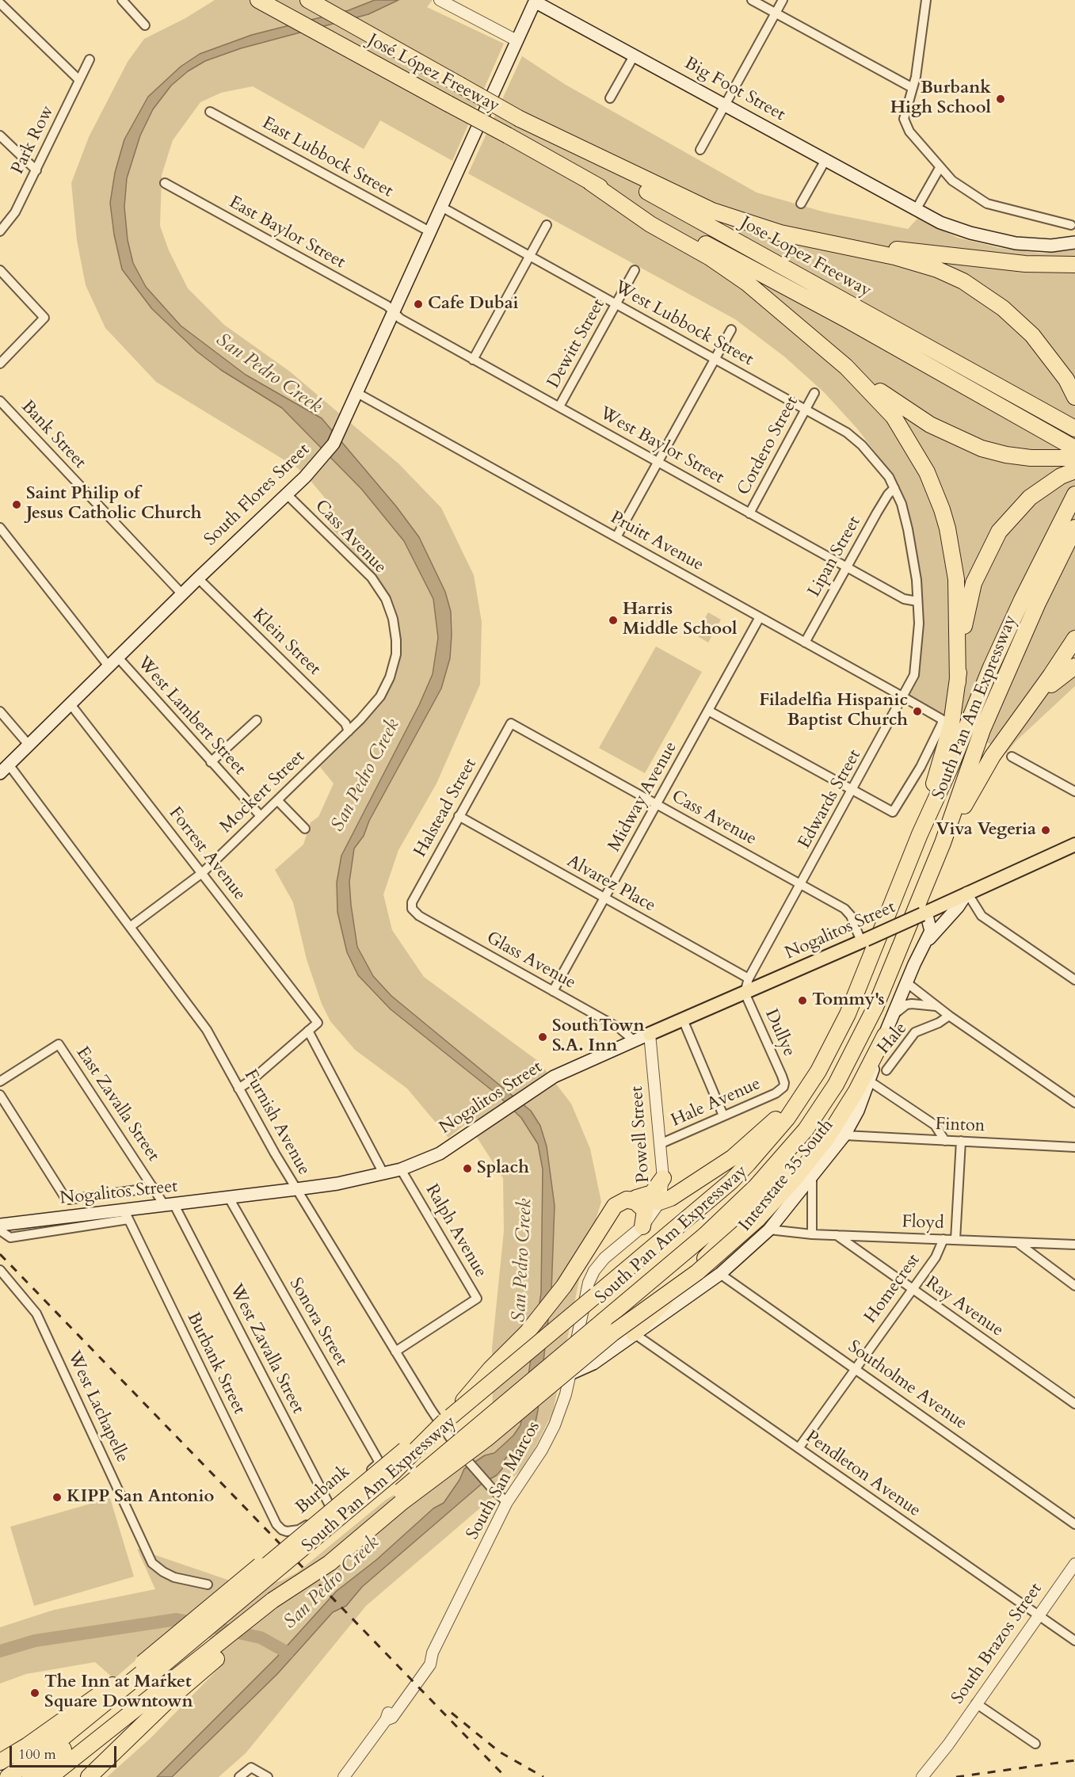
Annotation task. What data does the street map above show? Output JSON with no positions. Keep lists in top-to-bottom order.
{
  "streets": {
    "highway": ["José López Freeway", "Jose Lopez Freeway", "South Pan Am Expressway"],
    "main road": [
      "Big Foot Street",
      "South Flores Street",
      "Nogalitos Street",
      "Interstate 35 South"
    ],
    "street": [
      "Park Row",
      "East Lubbock Street",
      "East Baylor Street",
      "West Lubbock Street",
      "Dewitt Street",
      "Bank Street",
      "West Baylor Street",
      "Cordero Street",
      "Cass Avenue",
      "Pruitt Avenue",
      "Lipan Street",
      "Klein Street",
      "West Lambert Street",
      "Mockert Street",
      "Midway Avenue",
      "Edwards Street",
      "Halstead Street",
      "Forrest Avenue",
      "Alvarez Place",
      "Glass Avenue",
      "Dullye",
      "Hale",
      "Hale Avenue",
      "East Zavalla Street",
      "Furnish Avenue",
      "Finton",
      "Powell Street",
      "Floyd",
      "Ralph Avenue",
      "Homecrest",
      "Ray Avenue",
      "Sonora Street",
      "West Zavalla Street",
      "Burbank Street",
      "Southolme Avenue",
      "West Lachapelle",
      "Pendleton Avenue",
      "South San Marcos",
      "Burbank",
      "South Brazos Street"
    ]
  },
  "crossings": [
    ["José López Freeway", "Jose Lopez Freeway"],
    ["Big Foot Street", "South Flores Street"],
    ["East Lubbock Street", "South Flores Street"],
    ["East Baylor Street", "West Baylor Street"],
    ["East Baylor Street", "South Flores Street"],
    ["West Lubbock Street", "Dewitt Street"],
    ["West Lubbock Street", "Cordero Street"],
    ["West Lubbock Street", "South Flores Street"],
    ["West Lubbock Street", "Lipan Street"],
    ["West Lubbock Street", "Edwards Street"],
    ["Dewitt Street", "West Baylor Street"],
    ["Bank Street", "South Flores Street"],
    ["West Baylor Street", "Cordero Street"],
    ["West Baylor Street", "South Flores Street"],
    ["West Baylor Street", "Lipan Street"],
    ["West Baylor Street", "Edwards Street"],
    ["South Flores Street", "Cass Avenue"],
    ["South Flores Street", "Pruitt Avenue"],
    ["South Flores Street", "Klein Street"],
    ["South Flores Street", "West Lambert Street"],
    ["South Flores Street", "Forrest Avenue"],
    ["South Flores Street", "Furnish Avenue"],
    ["Cass Avenue", "Klein Street"],
    ["Cass Avenue", "Mockert Street"],
    ["Cass Avenue", "Midway Avenue"],
    ["Cass Avenue", "Edwards Street"],
    ["Cass Avenue", "Halstead Street"],
    ["Cass Avenue", "Nogalitos Street"],
    ["Pruitt Avenue", "Lipan Street"],
    ["Pruitt Avenue", "Midway Avenue"],
    ["Pruitt Avenue", "Edwards Street"],
    ["Lipan Street", "Edwards Street"],
    ["Klein Street", "Mockert Street"],
    ["West Lambert Street", "Mockert Street"],
    ["Mockert Street", "Forrest Avenue"],
    ["Mockert Street", "Furnish Avenue"],
    ["Midway Avenue", "Alvarez Place"],
    ["Midway Avenue", "Glass Avenue"],
    ["Edwards Street", "Alvarez Place"],
    ["Edwards Street", "Nogalitos Street"],
    ["Edwards Street", "Dullye"],
    ["Halstead Street", "Alvarez Place"],
    ["Halstead Street", "Glass Avenue"],
    ["Nogalitos Street", "Glass Avenue"],
    ["Nogalitos Street", "Dullye"],
    ["Nogalitos Street", "East Zavalla Street"],
    ["Nogalitos Street", "Furnish Avenue"],
    ["Nogalitos Street", "Powell Street"],
    ["Nogalitos Street", "Interstate 35 South"],
    ["Nogalitos Street", "Ralph Avenue"],
    ["Nogalitos Street", "Sonora Street"],
    ["Nogalitos Street", "West Zavalla Street"],
    ["Nogalitos Street", "Burbank Street"],
    ["Dullye", "Hale Avenue"],
    ["Hale Avenue", "Powell Street"],
    ["East Zavalla Street", "West Zavalla Street"],
    ["Furnish Avenue", "Ralph Avenue"],
    ["Furnish Avenue", "South San Marcos"],
    ["Finton", "Interstate 35 South"],
    ["Powell Street", "Interstate 35 South"],
    ["Powell Street", "South San Marcos"],
    ["Interstate 35 South", "Floyd"],
    ["Interstate 35 South", "Southolme Avenue"],
    ["Interstate 35 South", "Pendleton Avenue"],
    ["Interstate 35 South", "South San Marcos"],
    ["Floyd", "Homecrest"],
    ["Floyd", "Ray Avenue"],
    ["Homecrest", "Ray Avenue"],
    ["Homecrest", "Southolme Avenue"],
    ["Homecrest", "Pendleton Avenue"],
    ["Sonora Street", "Burbank"],
    ["West Zavalla Street", "Burbank"],
    ["Burbank Street", "Burbank"],
    ["Pendleton Avenue", "South Brazos Street"]
  ],
  "water": ["San Pedro Creek"],
  "places": [
    "Burbank High School",
    "Cafe Dubai",
    "Saint Philip of Jesus Catholic Church",
    "Harris Middle School",
    "Filadelfia Hispanic Baptist Church",
    "Viva Vegeria",
    "Tommy's",
    "SouthTown S.A. Inn",
    "Splach",
    "KIPP San Antonio",
    "The Inn at Market Square Downtown"
  ],
  "scale_bar": "100 m"
}
